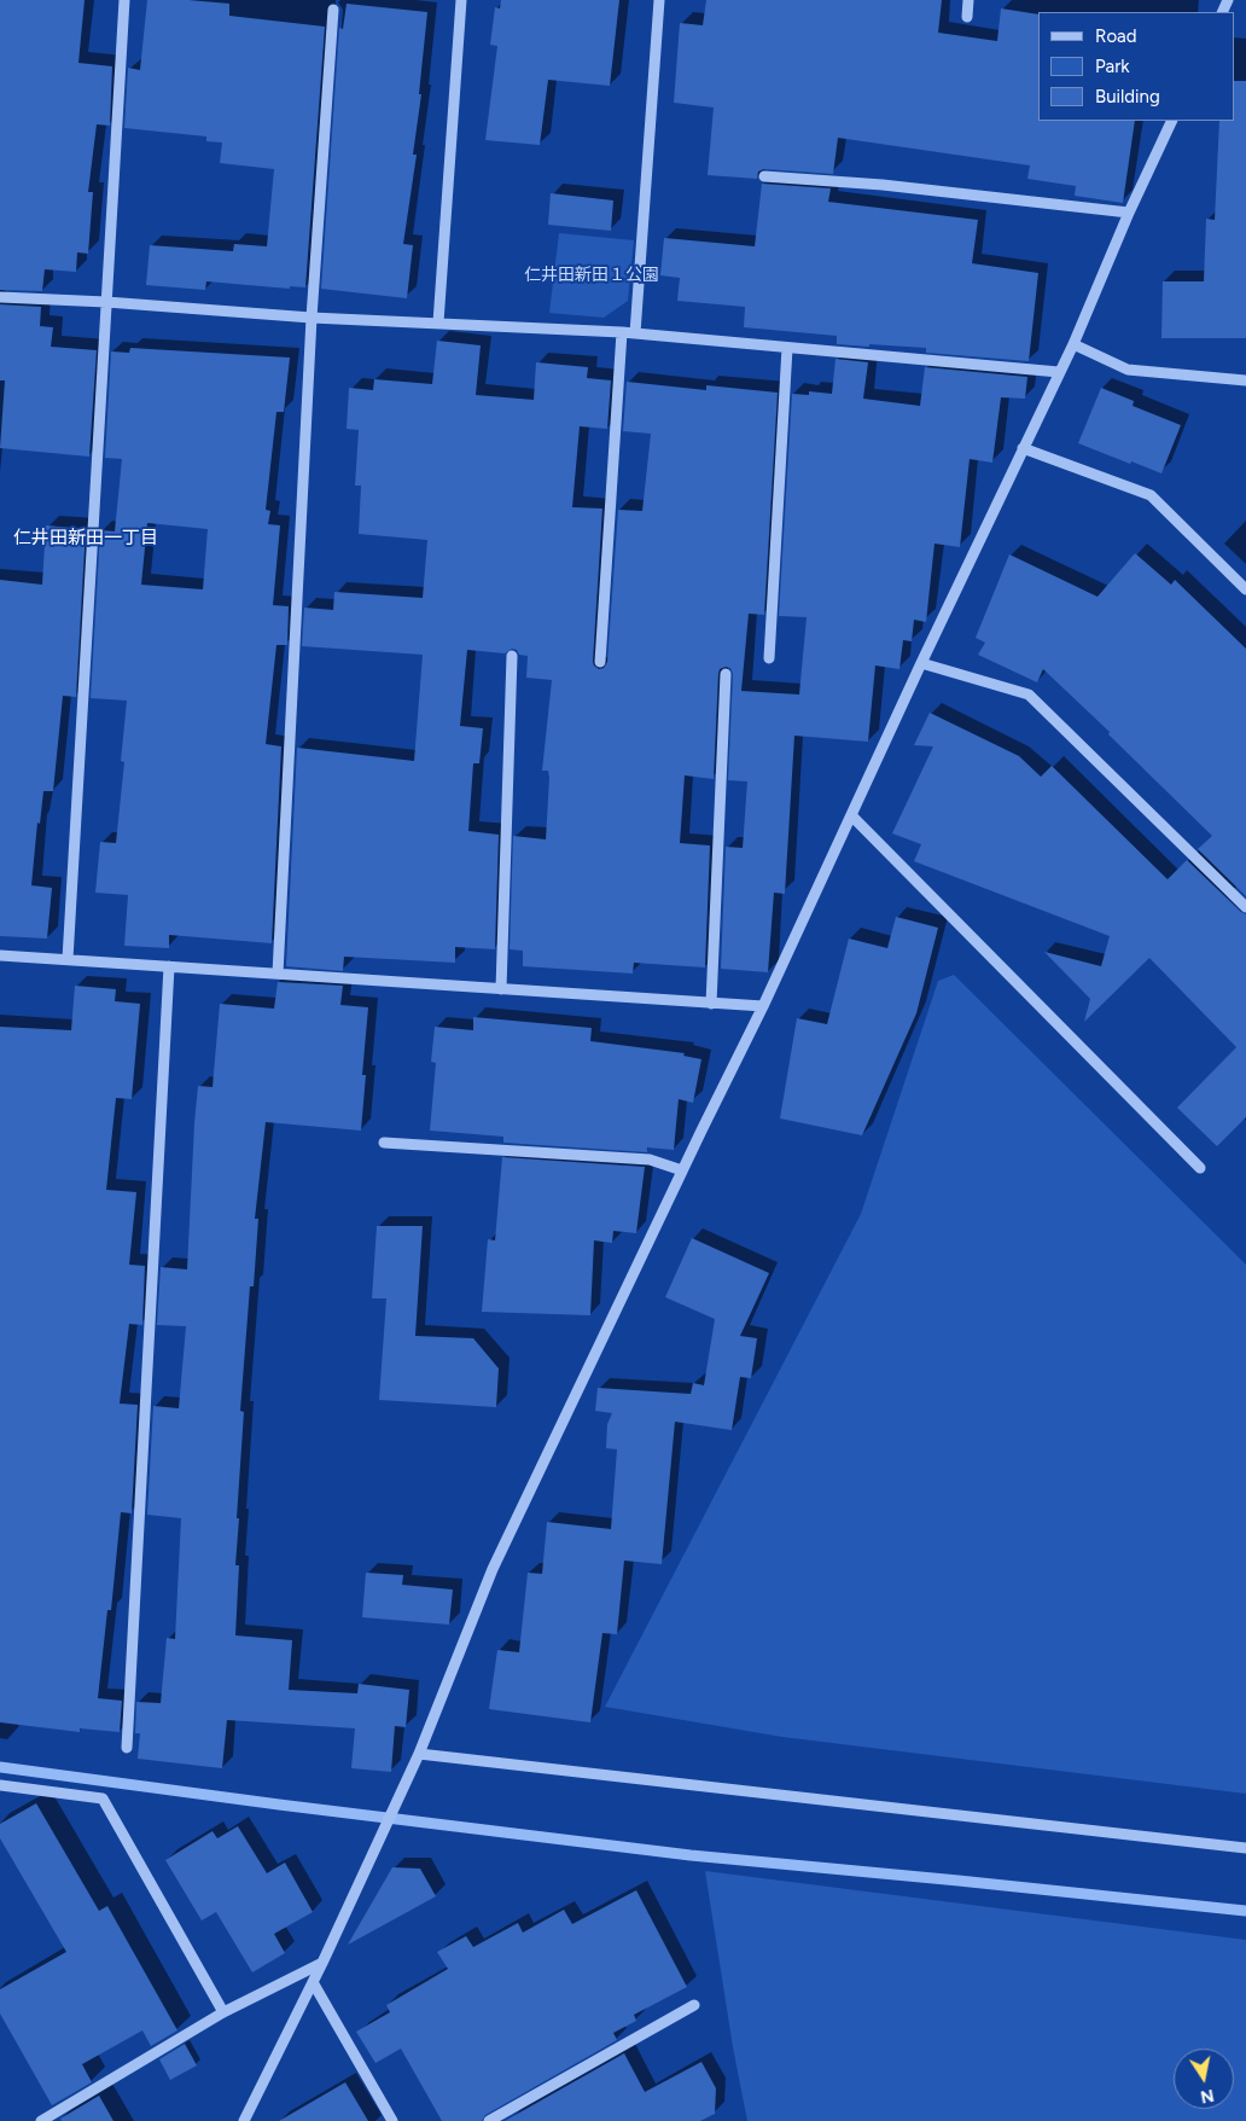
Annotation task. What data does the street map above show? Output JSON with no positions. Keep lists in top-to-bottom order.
{
  "districts": ["仁井田新田一丁目"],
  "parks": ["仁井田新田１公園"],
  "legend": ["Road", "Park", "Building"],
  "north": "bottom"
}
